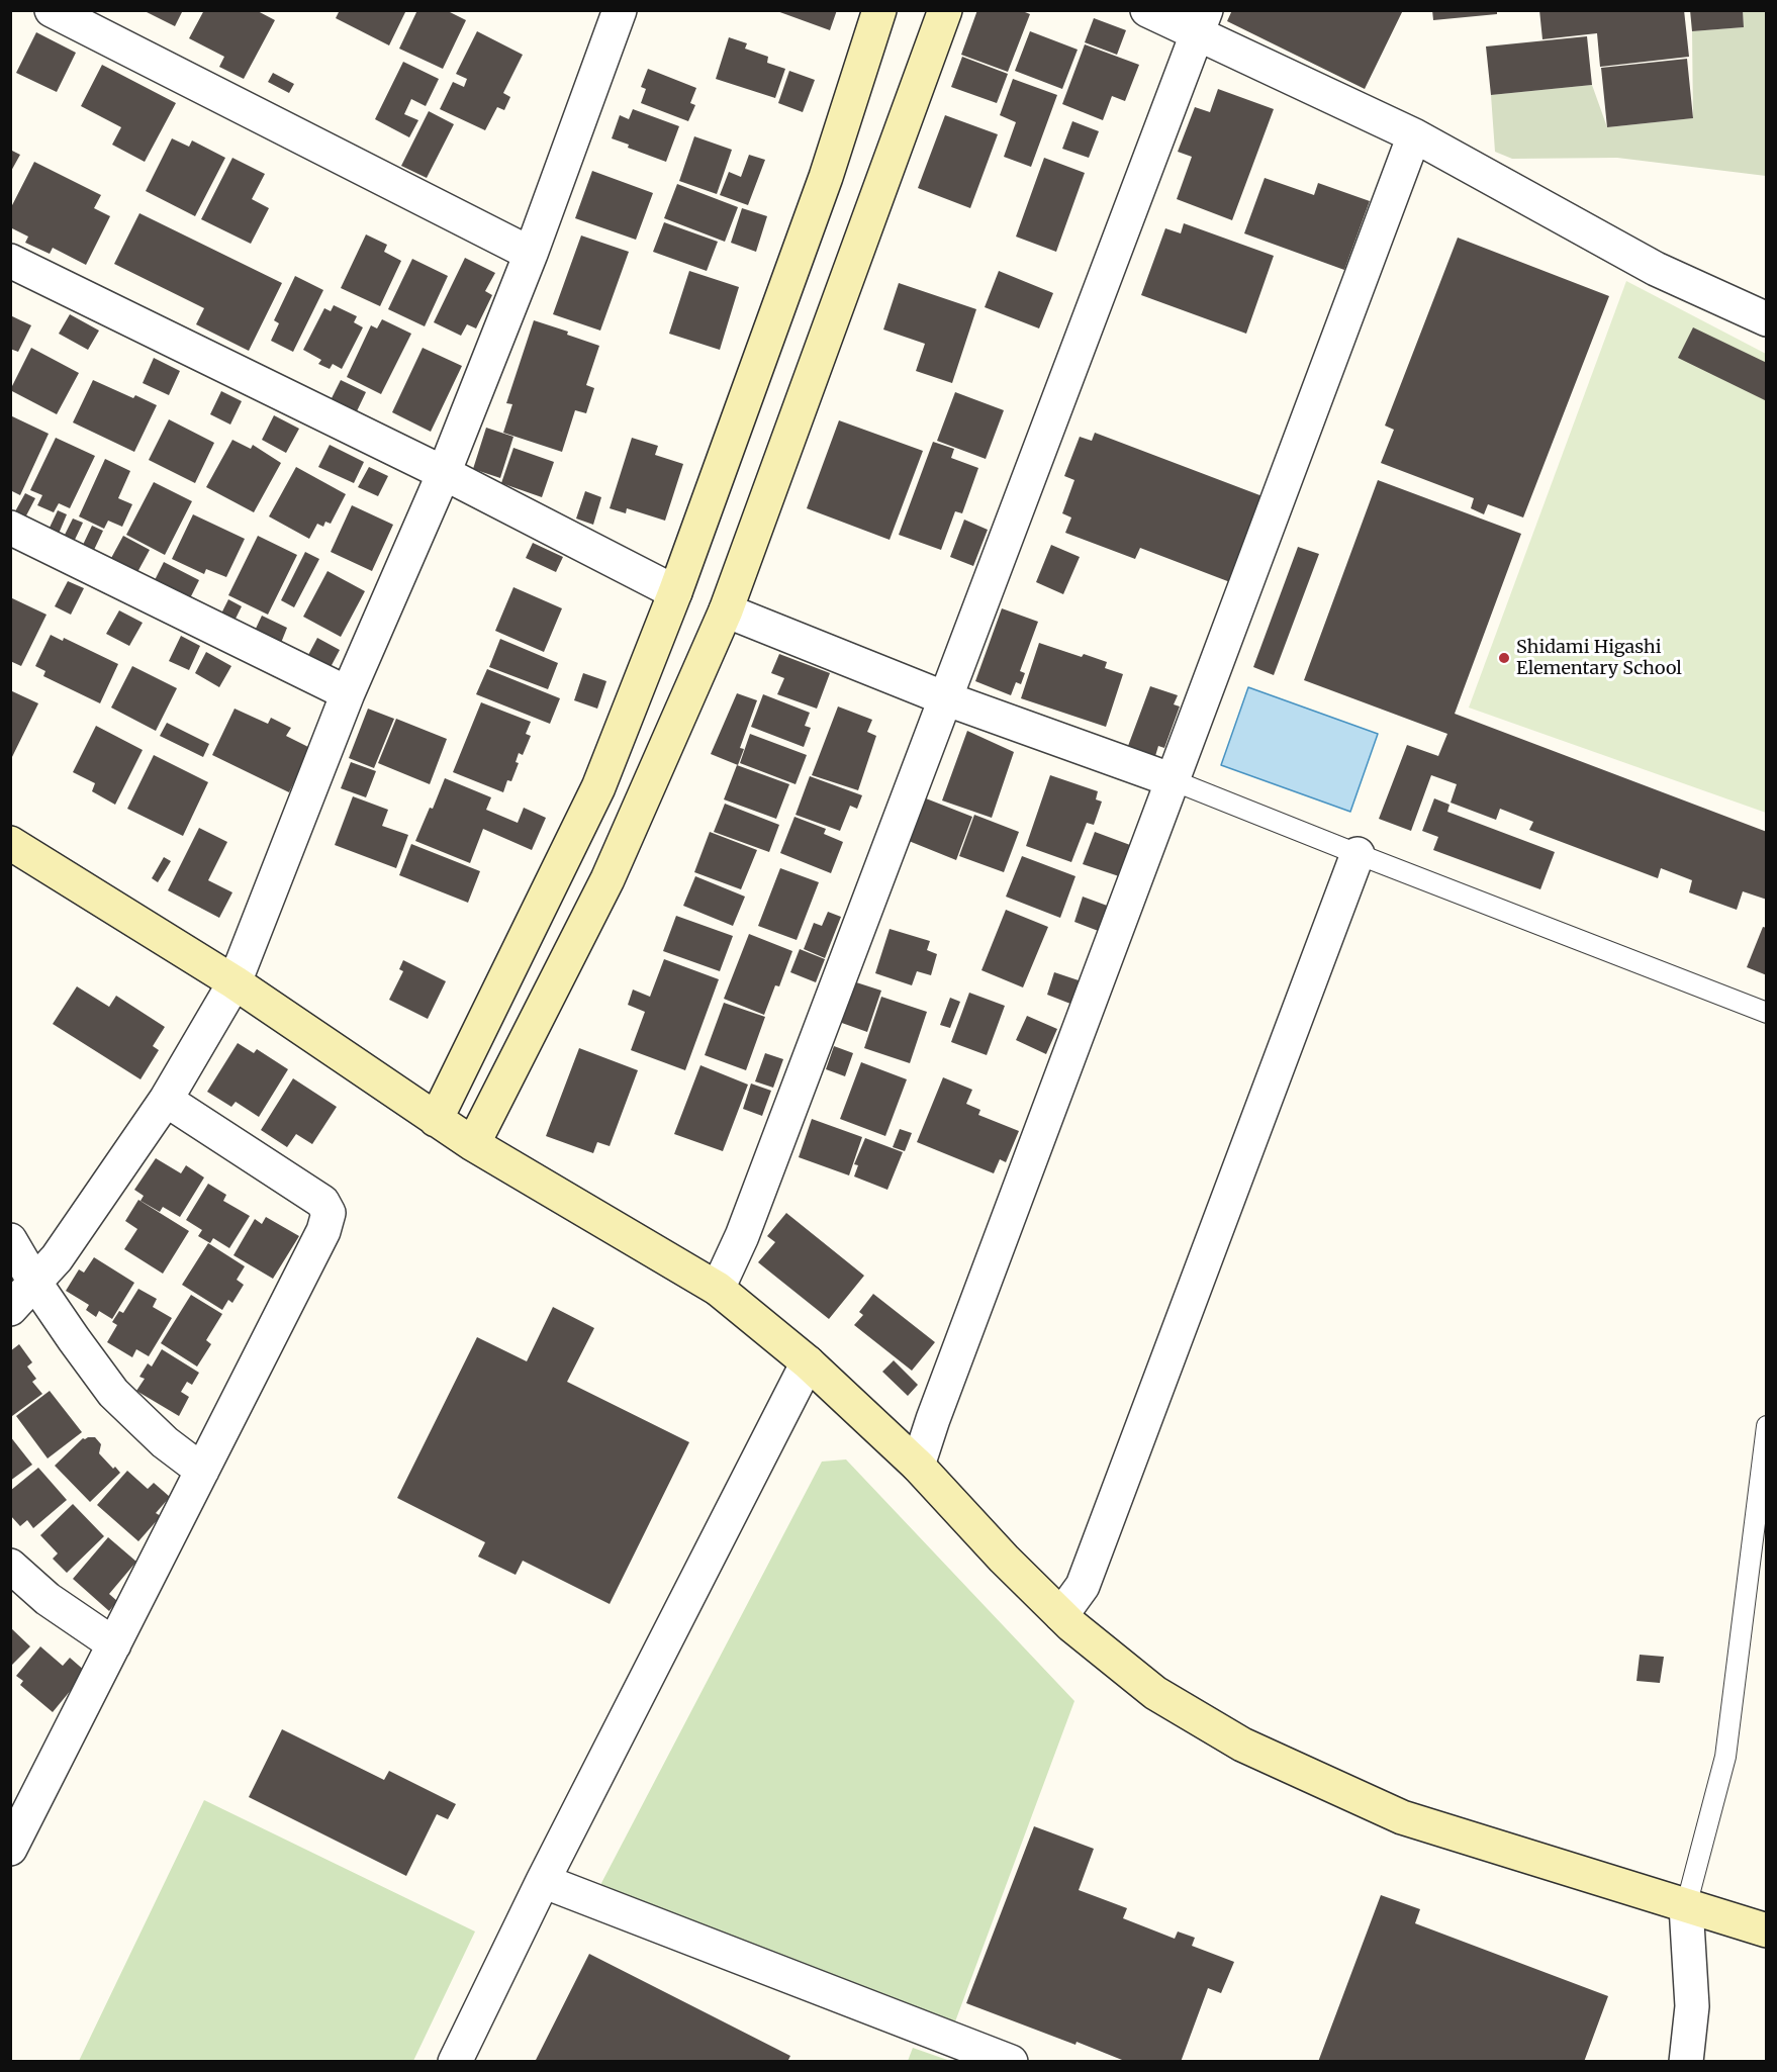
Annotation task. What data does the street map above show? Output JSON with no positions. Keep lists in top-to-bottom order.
{
  "places": ["Shidami Higashi Elementary School"]
}
